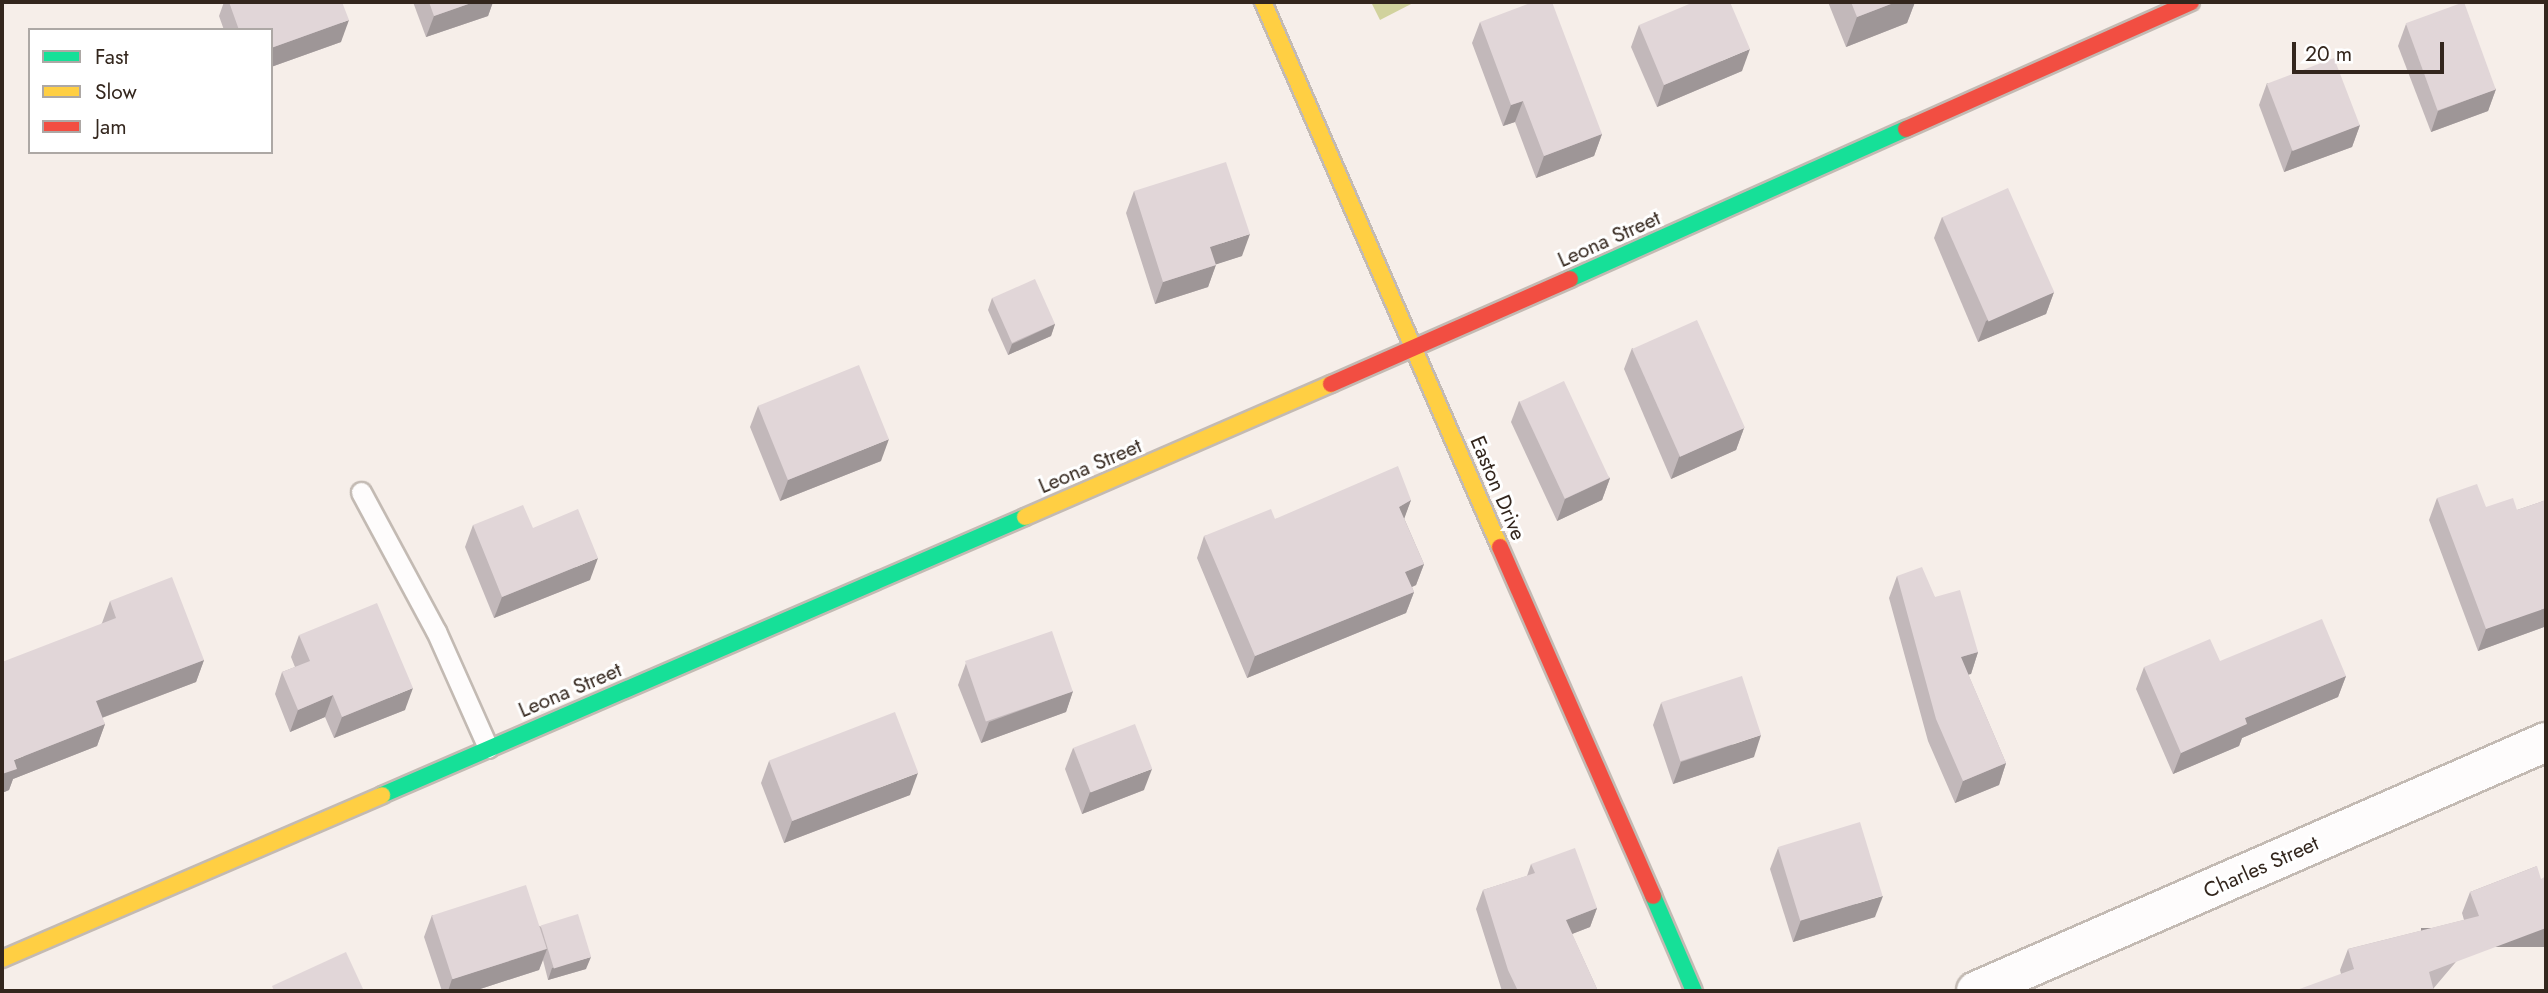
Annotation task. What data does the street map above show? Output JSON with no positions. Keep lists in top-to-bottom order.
{
  "streets": {
    "street": ["Leona Street", "Easton Drive", "Charles Street"]
  },
  "crossings": [
    ["Leona Street", "Easton Drive"]
  ],
  "legend": ["Fast", "Slow", "Jam"],
  "scale_bar": "20 m"
}
